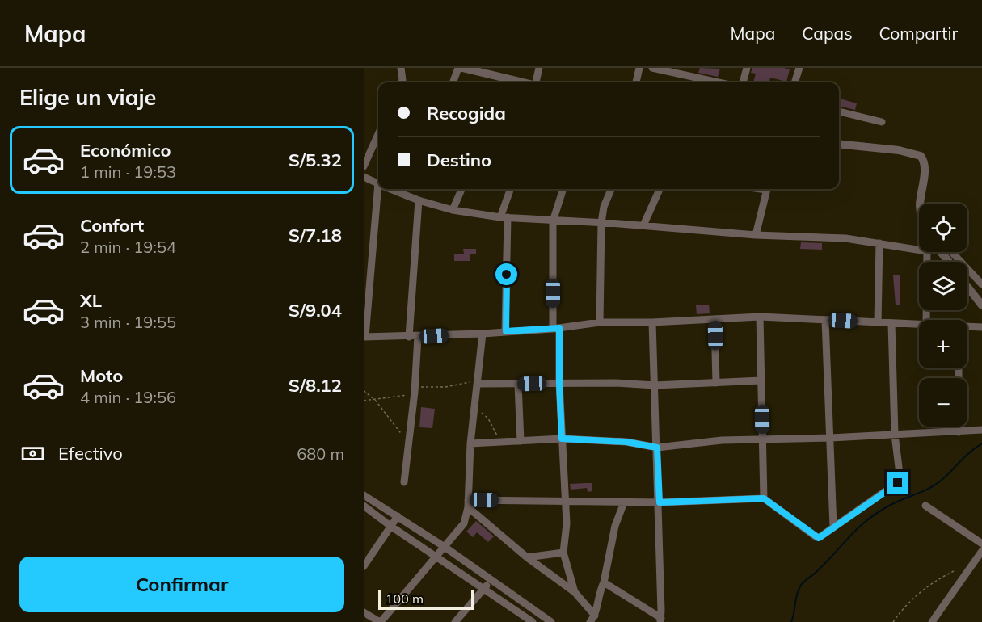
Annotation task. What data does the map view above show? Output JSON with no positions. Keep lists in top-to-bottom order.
{
  "scale_bar": "100 m",
  "page": {
    "header": "Mapa",
    "nav": ["Mapa", "Capas", "Compartir"],
    "heading": "Elige un viaje",
    "banner": ["Recogida", "Destino"],
    "list": [
      {
        "name": "Económico",
        "note": "1 min · 19:53",
        "value": "S/5.32"
      },
      {
        "name": "Confort",
        "note": "2 min · 19:54",
        "value": "S/7.18"
      },
      {
        "name": "XL",
        "note": "3 min · 19:55",
        "value": "S/9.04"
      },
      {
        "name": "Moto",
        "note": "4 min · 19:56",
        "value": "S/8.12"
      }
    ],
    "map_buttons": ["+", "−"],
    "pay": ["Efectivo", "680 m"],
    "buttons": "Confirmar",
    "scale": "100 m"
  }
}
